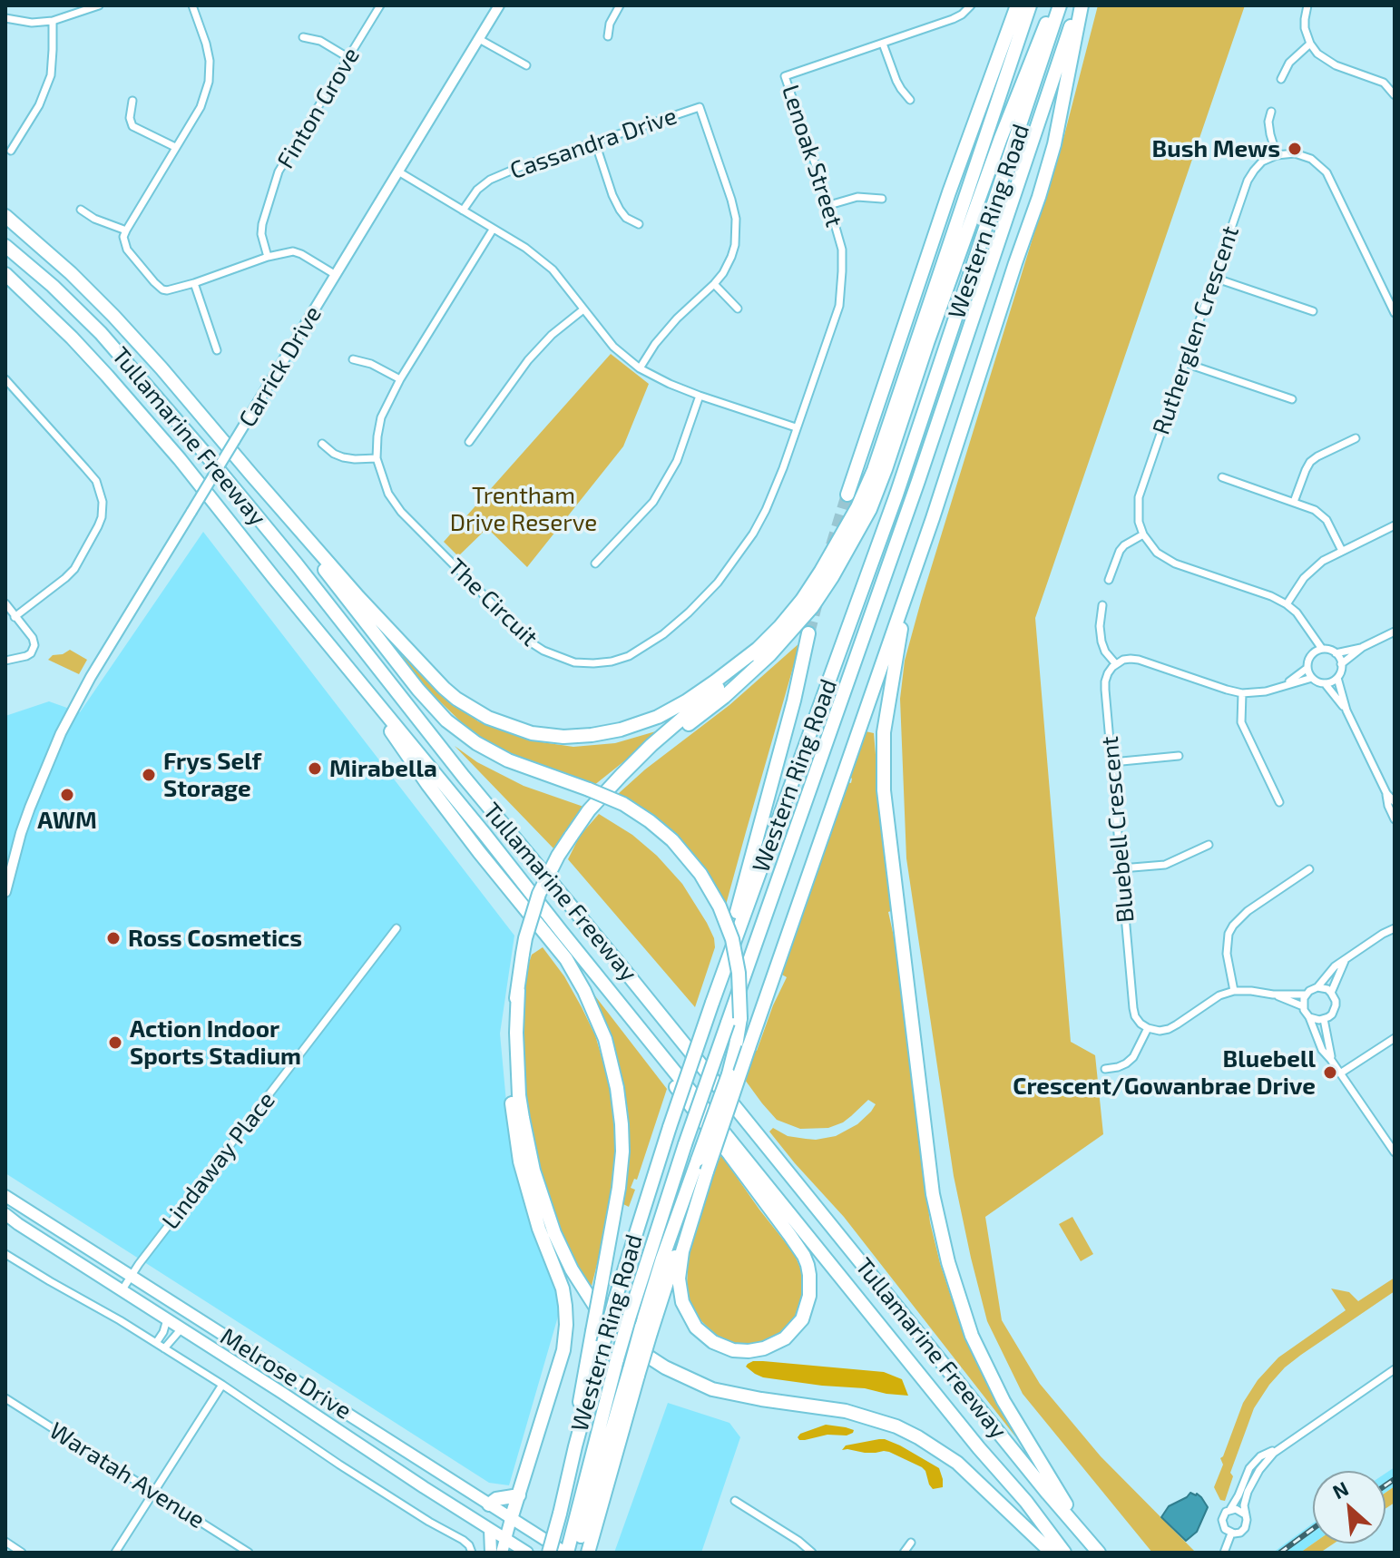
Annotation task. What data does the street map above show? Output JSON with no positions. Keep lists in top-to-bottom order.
{
  "streets": {
    "highway": ["Western Ring Road", "Tullamarine Freeway"],
    "main road": ["Melrose Drive"],
    "street": [
      "Finton Grove",
      "Cassandra Drive",
      "Lenoak Street",
      "Rutherglen Crescent",
      "Carrick Drive",
      "The Circuit",
      "Bluebell Crescent",
      "Lindaway Place",
      "Waratah Avenue"
    ]
  },
  "crossings": [
    ["Lenoak Street", "The Circuit"],
    ["Western Ring Road", "Melrose Drive"],
    ["Lindaway Place", "Melrose Drive"]
  ],
  "parks": ["Trentham Drive Reserve"],
  "places": [
    "Bush Mews",
    "Mirabella",
    "Frys Self Storage",
    "AWM",
    "Ross Cosmetics",
    "Action Indoor Sports Stadium",
    "Bluebell Crescent/Gowanbrae Drive"
  ],
  "north": "top left"
}
